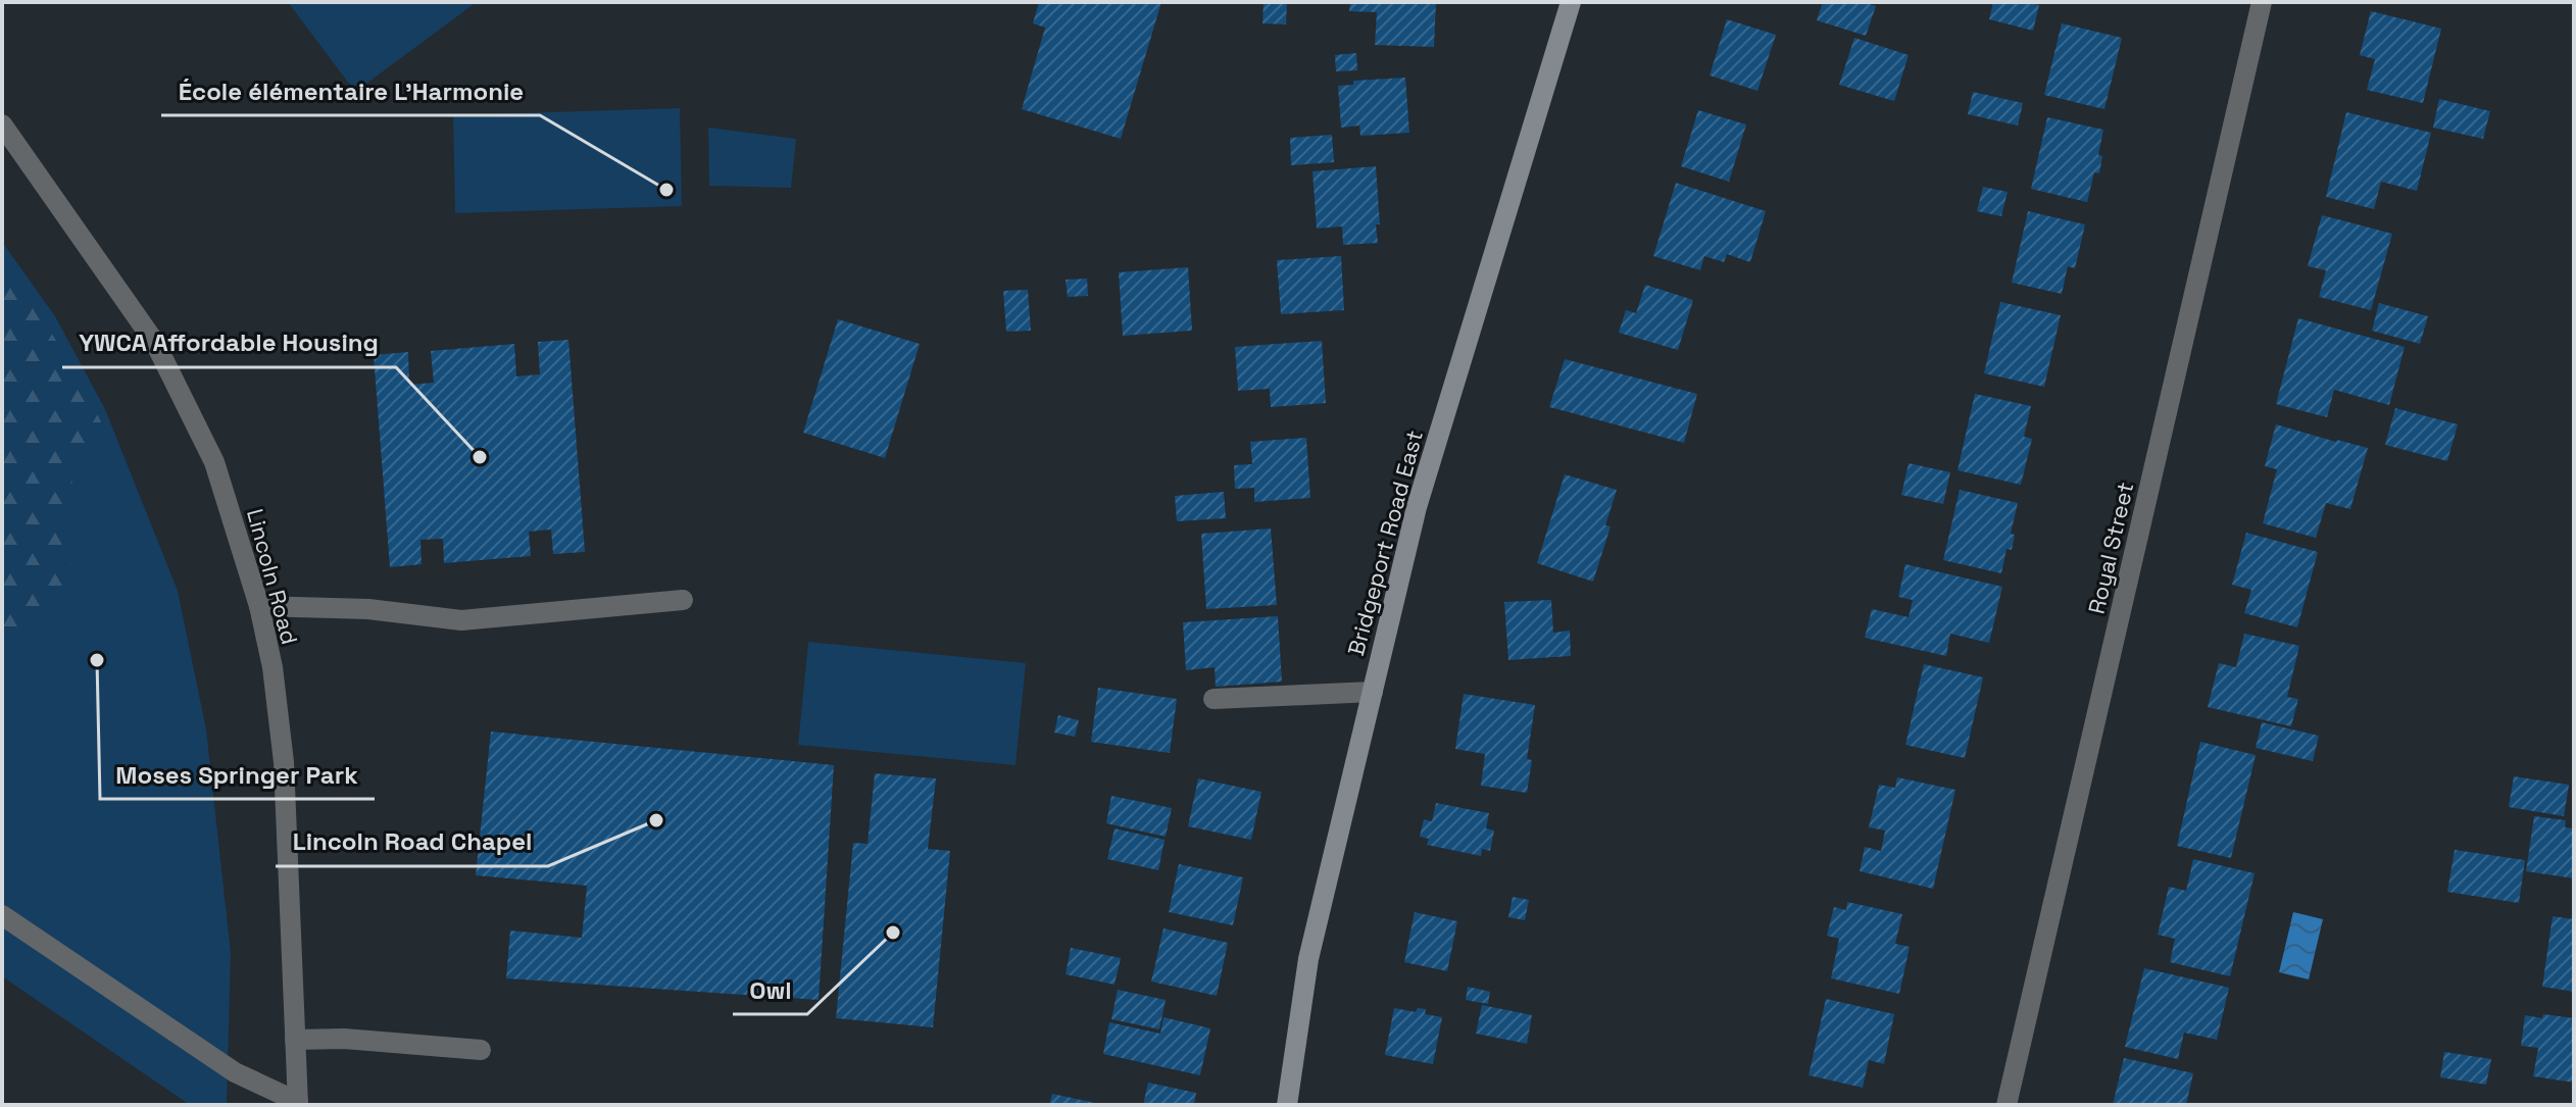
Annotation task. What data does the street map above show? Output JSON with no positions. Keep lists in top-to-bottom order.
{
  "streets": {
    "main road": ["Bridgeport Road East"],
    "street": ["Royal Street", "Lincoln Road"]
  },
  "places": [
    "École élémentaire L'Harmonie",
    "YWCA Affordable Housing",
    "Moses Springer Park",
    "Lincoln Road Chapel",
    "Owl"
  ]
}
